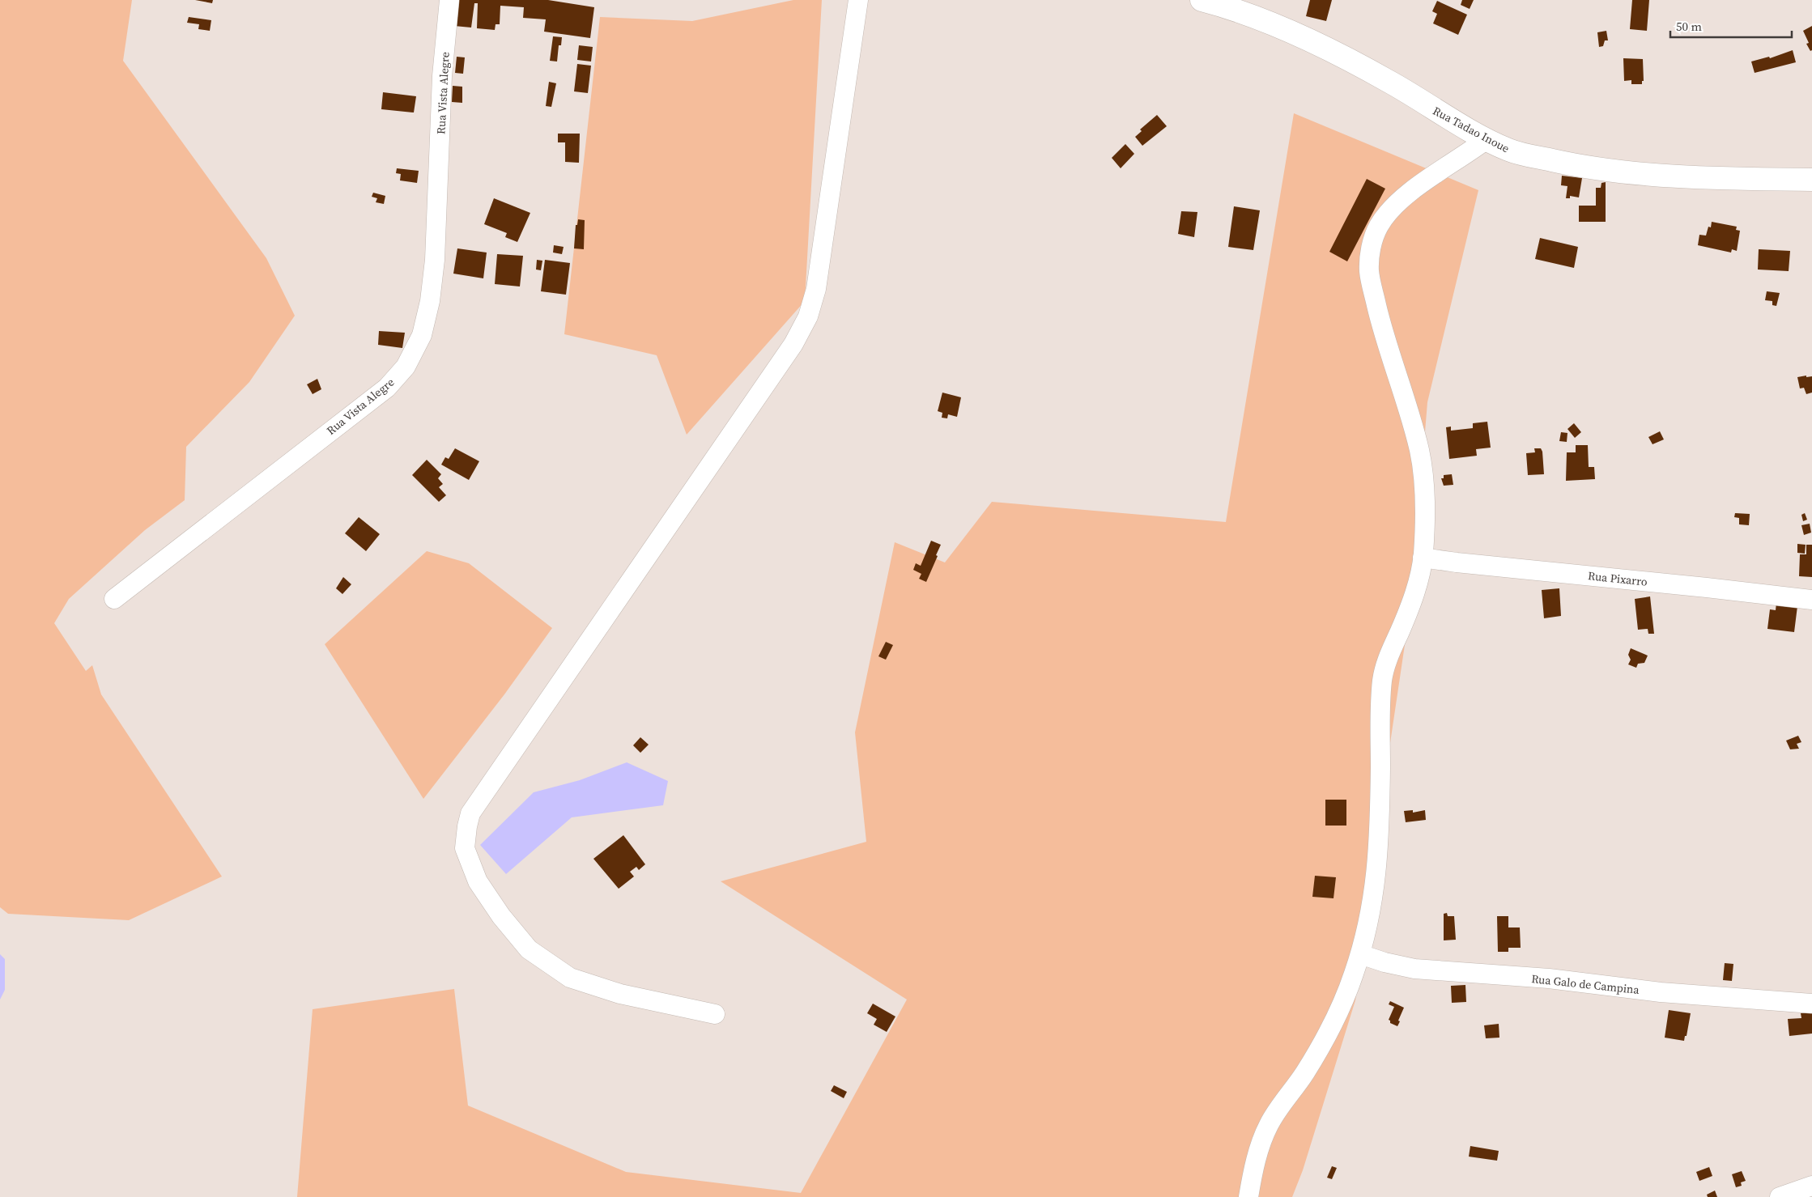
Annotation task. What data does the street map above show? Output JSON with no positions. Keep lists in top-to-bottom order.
{
  "streets": {
    "street": [
      "Rua Vista Alegre",
      "Rua Tadao Inoue",
      "Rua Pixarro",
      "Rua Galo de Campina"
    ]
  },
  "scale_bar": "50 m"
}
